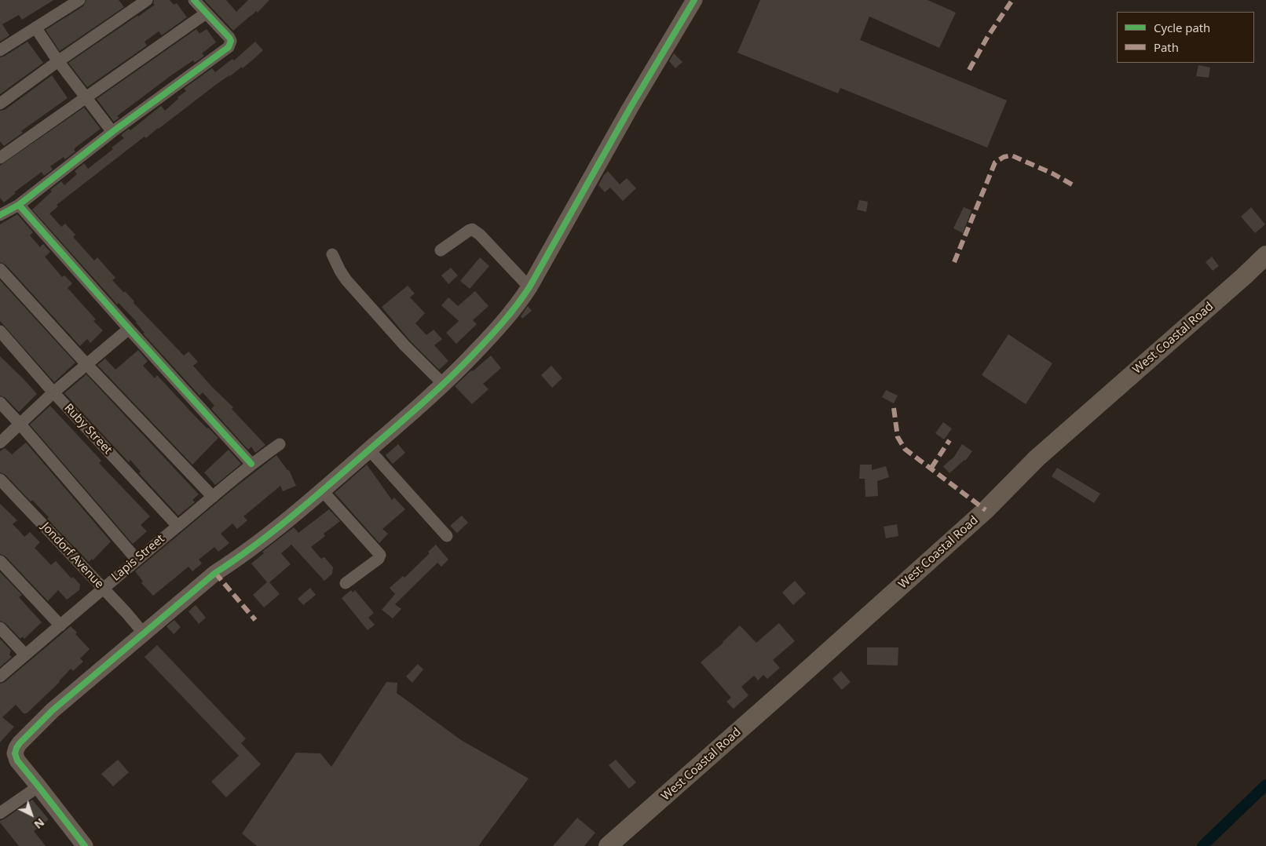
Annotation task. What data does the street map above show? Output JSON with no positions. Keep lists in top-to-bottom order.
{
  "streets": {
    "main road": ["West Coastal Road"],
    "street": ["Ruby Street", "Jondorf Avenue", "Lapis Street"]
  },
  "crossings": [
    ["Ruby Street", "Lapis Street"],
    ["Jondorf Avenue", "Lapis Street"]
  ],
  "legend": ["Cycle path", "Path"],
  "north": "bottom right"
}
